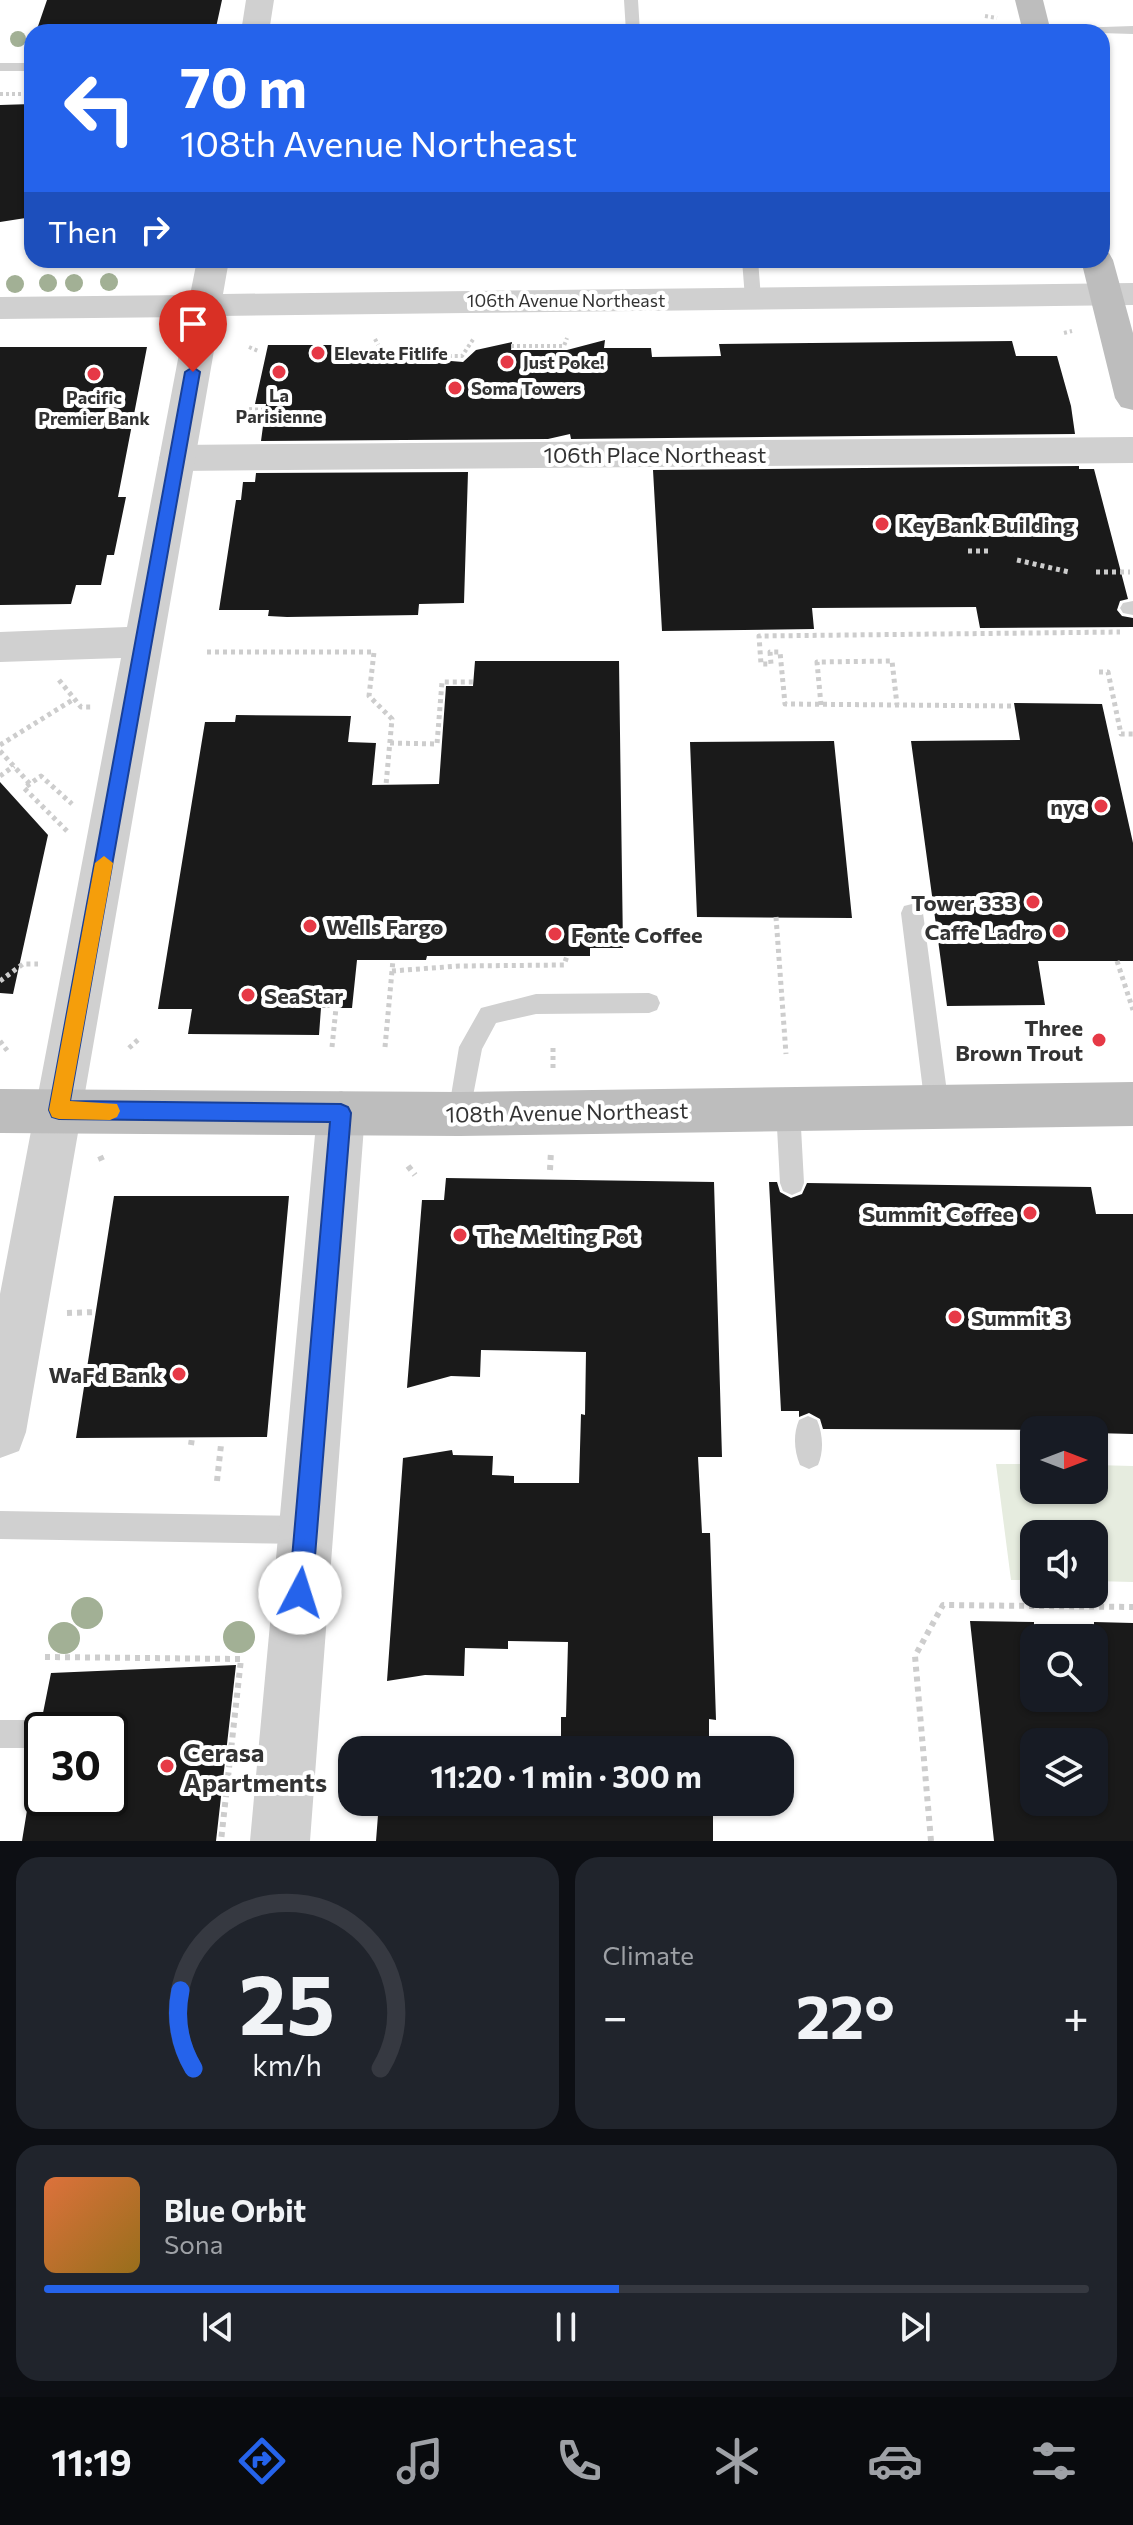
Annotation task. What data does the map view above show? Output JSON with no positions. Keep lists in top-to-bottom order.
{
  "streets": {
    "main road": ["108th Avenue Northeast"],
    "street": ["106th Avenue Northeast", "106th Place Northeast"]
  },
  "places": [
    "Elevate Fitlife",
    "Just Poke!",
    "La Parisienne",
    "Pacific Premier Bank",
    "Soma Towers",
    "KeyBank Building",
    "nyc",
    "Tower 333",
    "Wells Fargo",
    "Caffe Ladro",
    "Fonte Coffee",
    "SeaStar",
    "Three Brown Trout",
    "Summit Coffee",
    "The Melting Pot",
    "Summit 3",
    "WaFd Bank",
    "Cerasa Apartments"
  ],
  "north": "right",
  "page": {
    "turn": ["70 m", "108th Avenue Northeast"],
    "then": "Then",
    "limit": "30",
    "trip": "11:20 · 1 min · 300 m",
    "tile": "Climate",
    "heat": ["−", "22°", "+"],
    "song": ["Blue Orbit", "Sona"],
    "tabs": "11:19",
    "gauge": ["25", "km/h"]
  }
}
